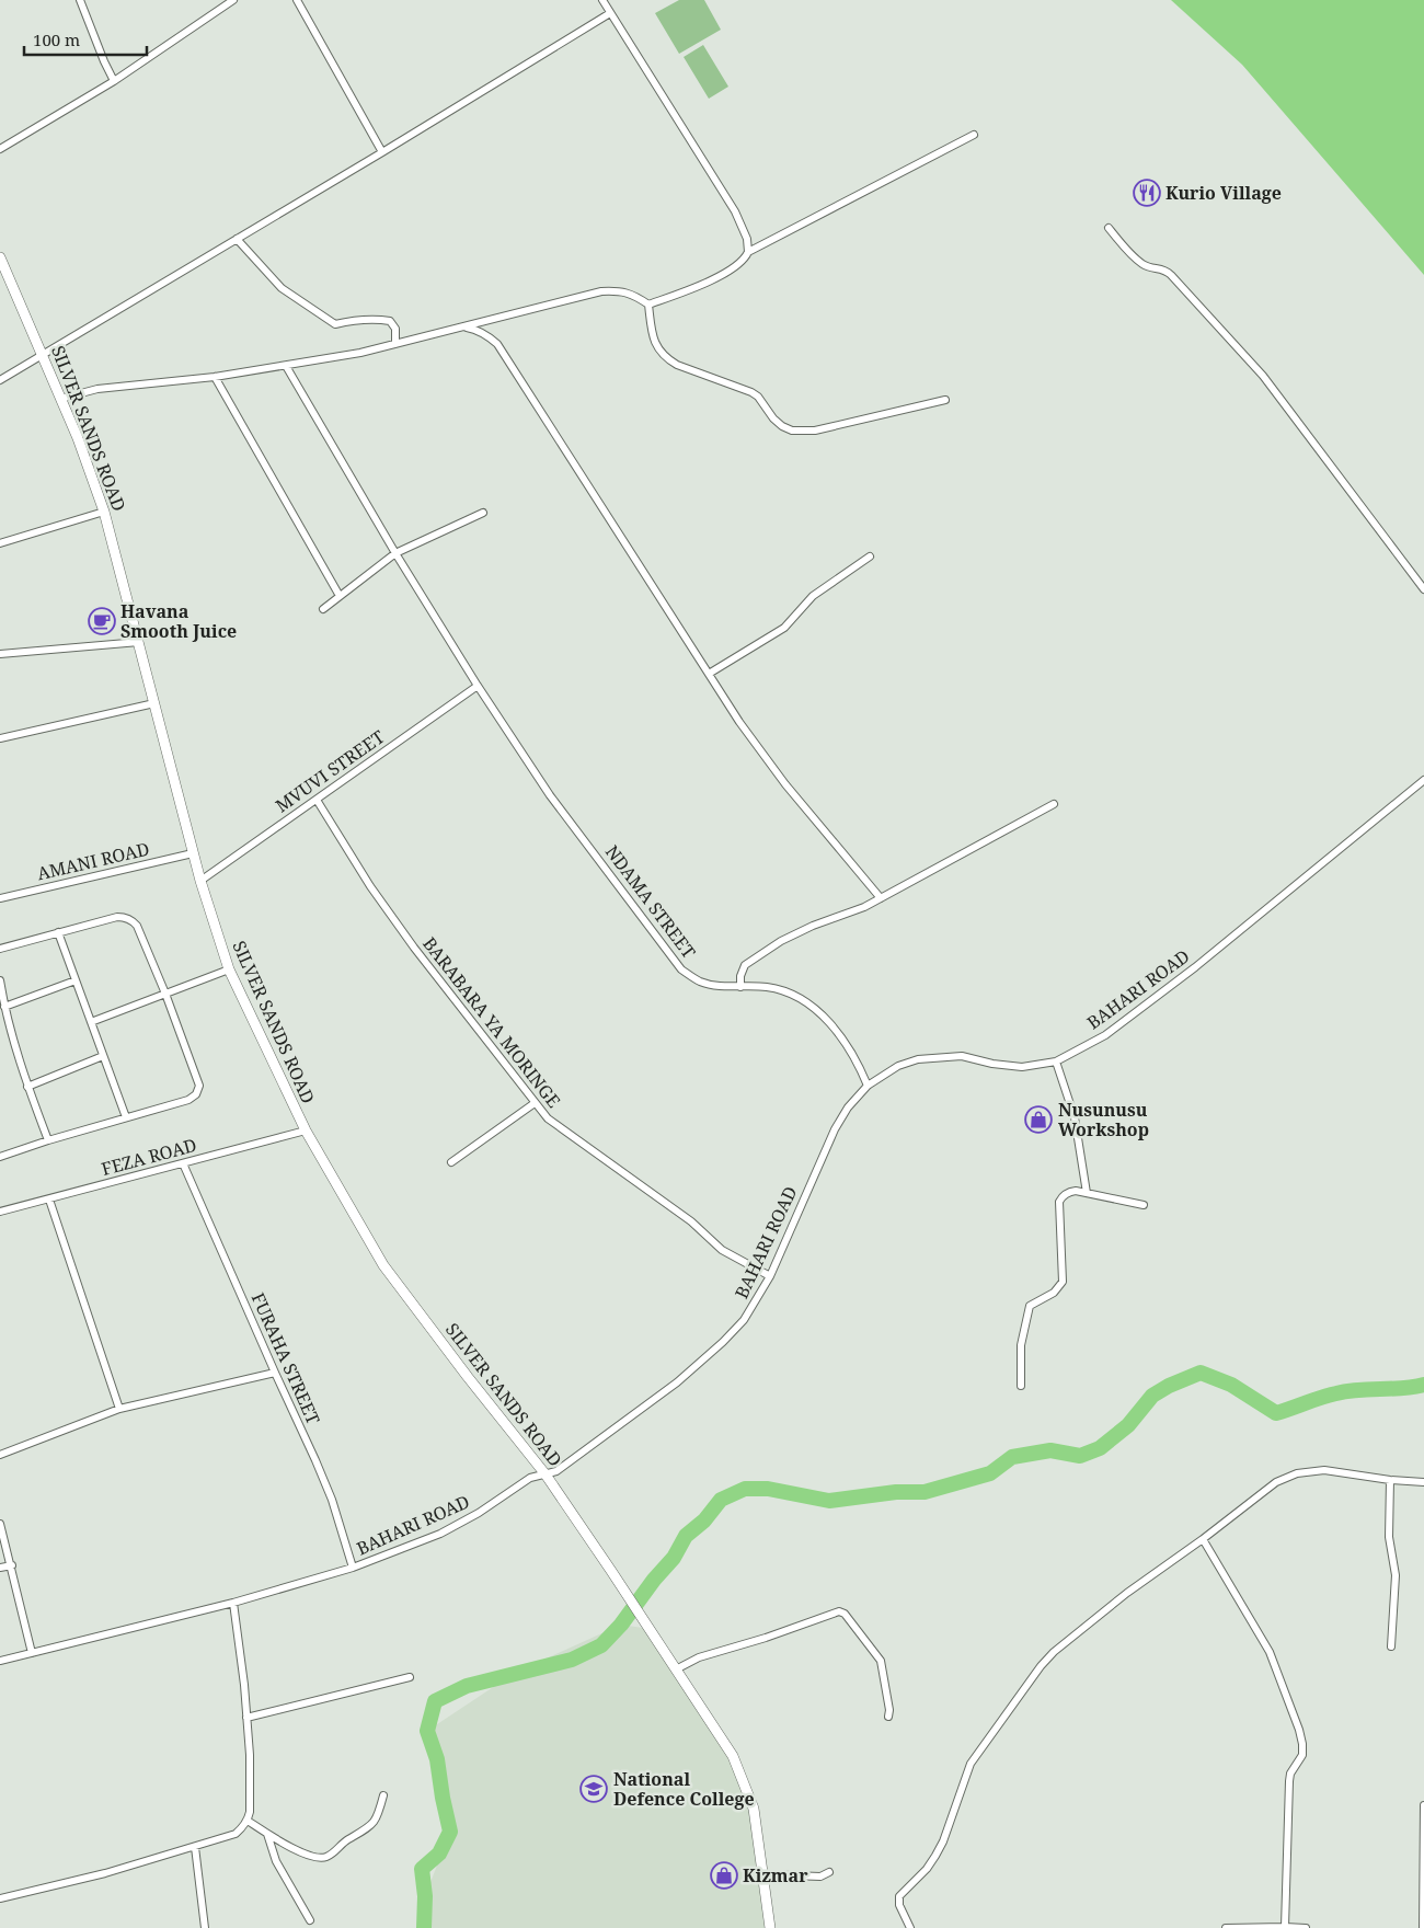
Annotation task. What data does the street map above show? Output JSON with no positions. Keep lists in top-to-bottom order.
{
  "streets": {
    "street": [
      "SILVER SANDS ROAD",
      "MVUVI STREET",
      "AMANI ROAD",
      "NDAMA STREET",
      "BAHARI ROAD",
      "BARABARA YA MORINGE",
      "FEZA ROAD",
      "FURAHA STREET"
    ]
  },
  "crossings": [
    ["SILVER SANDS ROAD", "MVUVI STREET"],
    ["SILVER SANDS ROAD", "AMANI ROAD"],
    ["SILVER SANDS ROAD", "BAHARI ROAD"],
    ["SILVER SANDS ROAD", "FEZA ROAD"],
    ["MVUVI STREET", "NDAMA STREET"],
    ["MVUVI STREET", "BARABARA YA MORINGE"],
    ["NDAMA STREET", "BAHARI ROAD"],
    ["BAHARI ROAD", "BARABARA YA MORINGE"],
    ["BAHARI ROAD", "FURAHA STREET"],
    ["FEZA ROAD", "FURAHA STREET"]
  ],
  "places": {
    "restaurant": ["Kurio Village"],
    "cafe": ["Havana Smooth Juice"],
    "shop": ["Nusunusu Workshop", "Kizmar"],
    "school or university": ["National Defence College"]
  },
  "scale_bar": "100 m"
}
